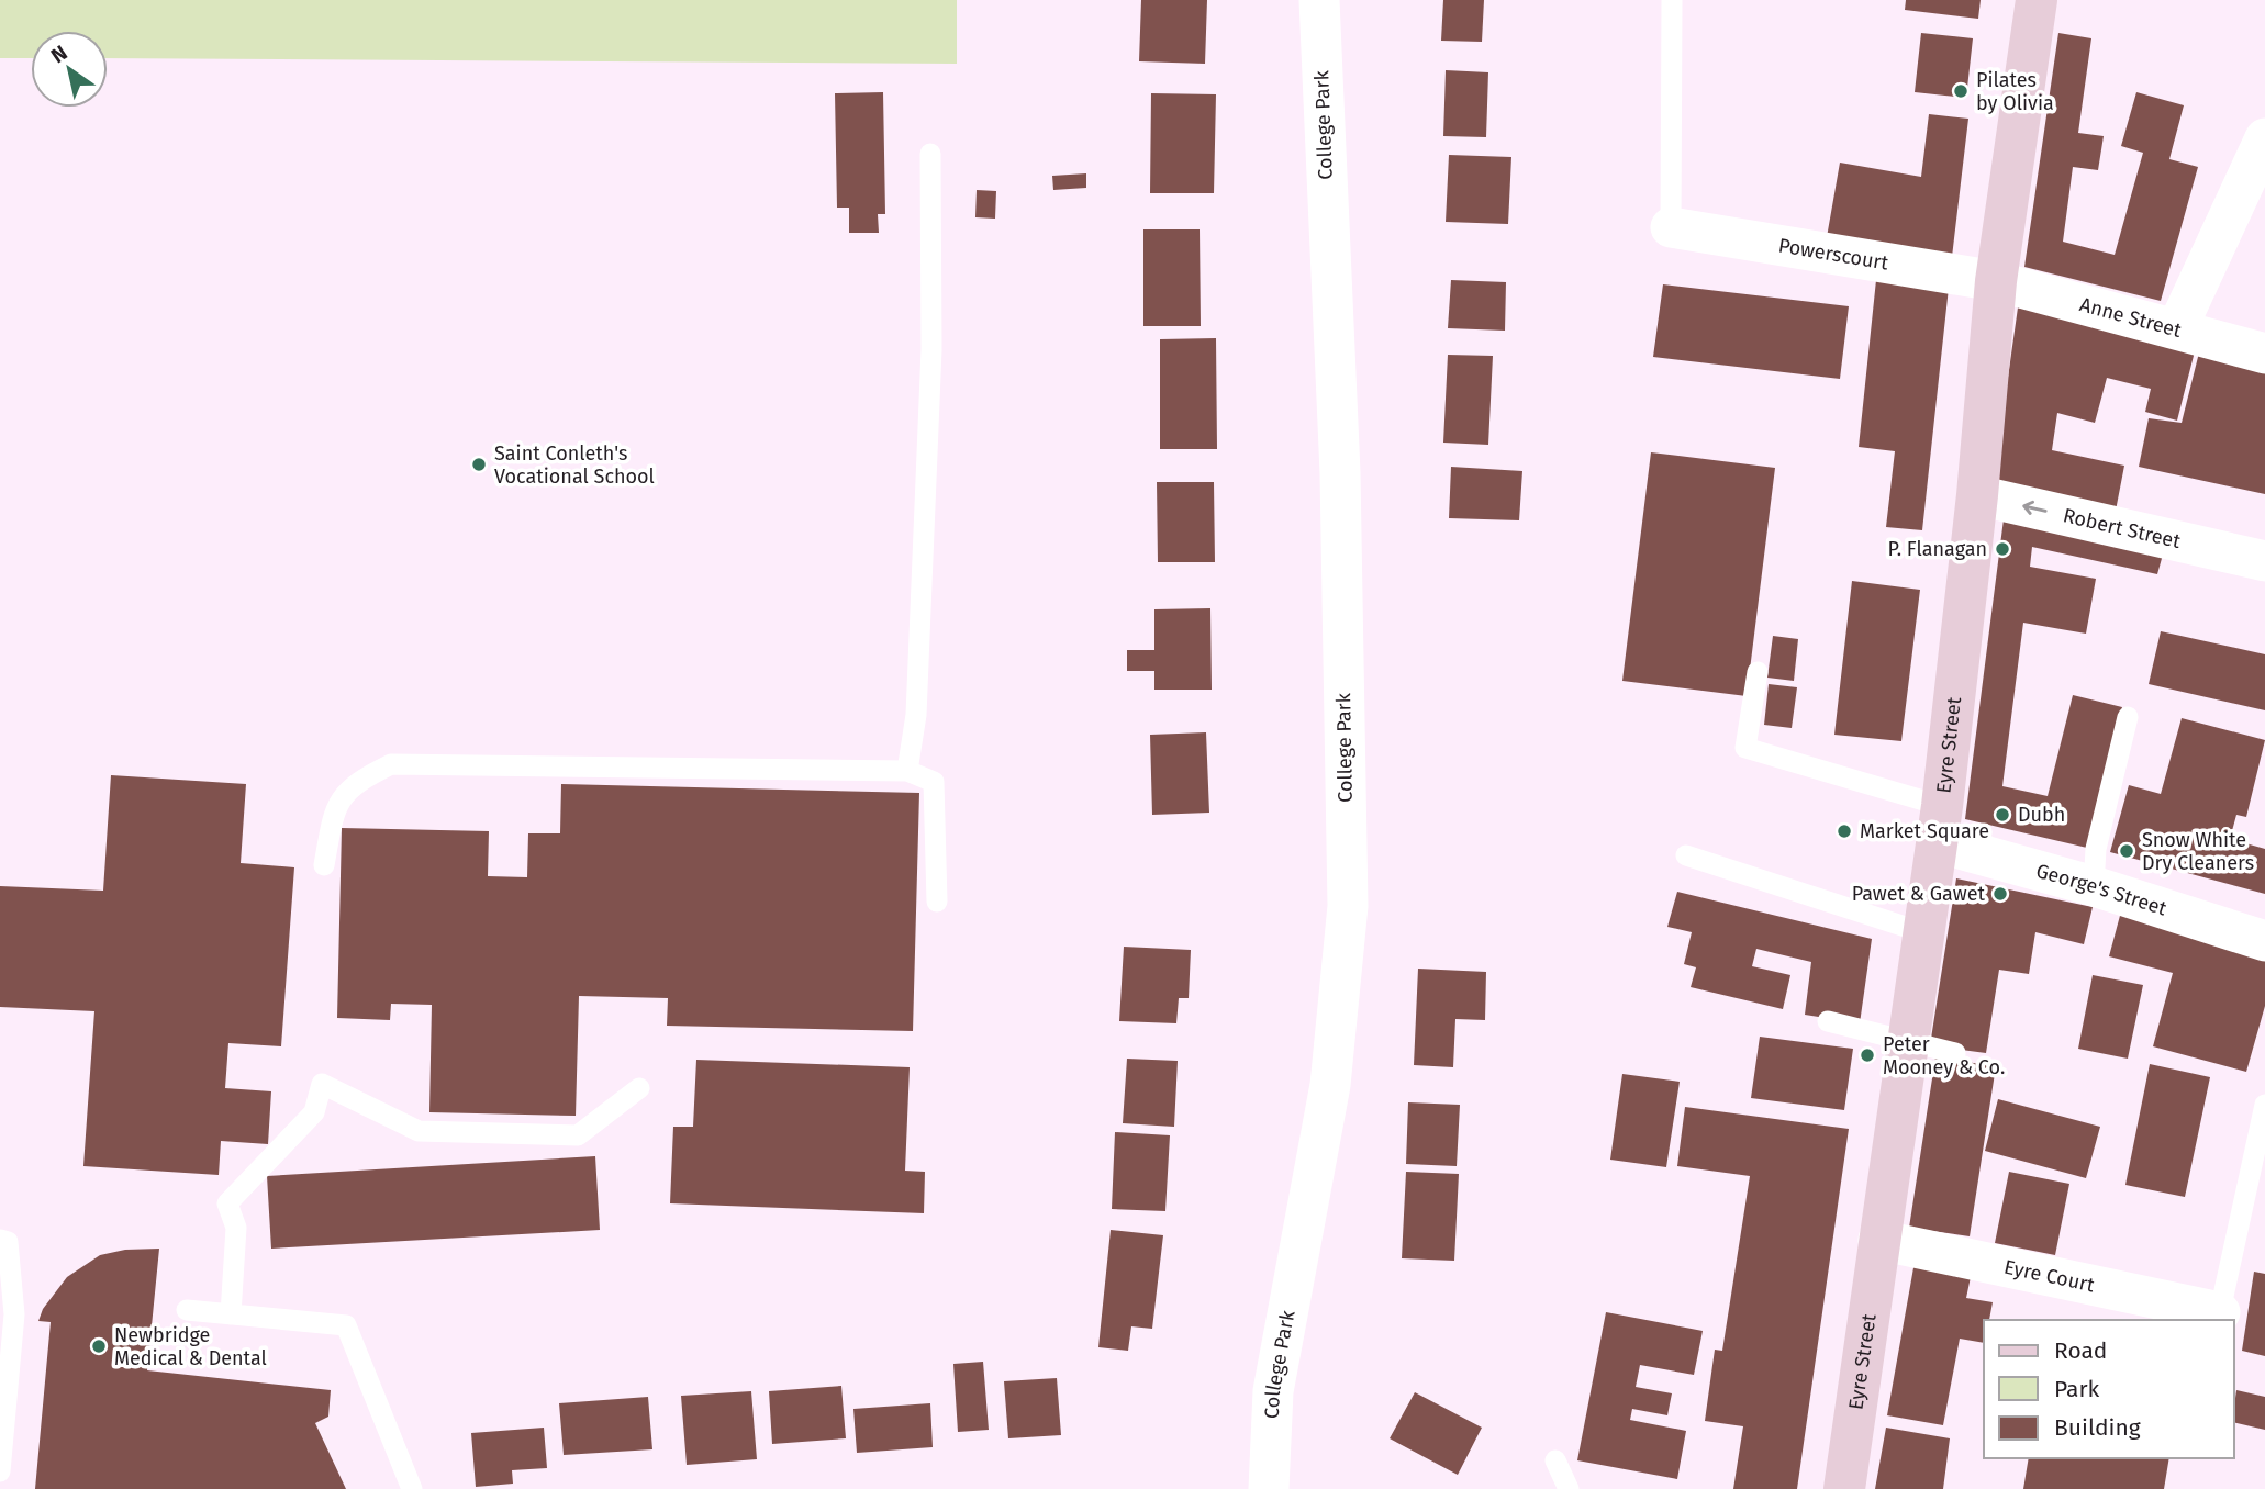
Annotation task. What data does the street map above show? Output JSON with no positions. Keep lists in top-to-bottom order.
{
  "streets": {
    "street": [
      "College Park",
      "Powerscourt",
      "Anne Street",
      "Robert Street",
      "Eyre Street",
      "George's Street",
      "Eyre Court"
    ]
  },
  "crossings": [
    ["Powerscourt", "Anne Street"],
    ["Powerscourt", "Eyre Street"],
    ["Anne Street", "Eyre Street"],
    ["Robert Street", "Eyre Street"],
    ["Eyre Street", "George's Street"],
    ["Eyre Street", "Eyre Court"]
  ],
  "one_way": ["Robert Street"],
  "places": [
    "Pilates by Olivia",
    "Saint Conleth's Vocational School",
    "P. Flanagan",
    "Dubh",
    "Market Square",
    "Snow White Dry Cleaners",
    "Pawet & Gawet",
    "Peter Mooney & Co.",
    "Newbridge Medical & Dental"
  ],
  "legend": ["Road", "Park", "Building"],
  "north": "top left"
}
